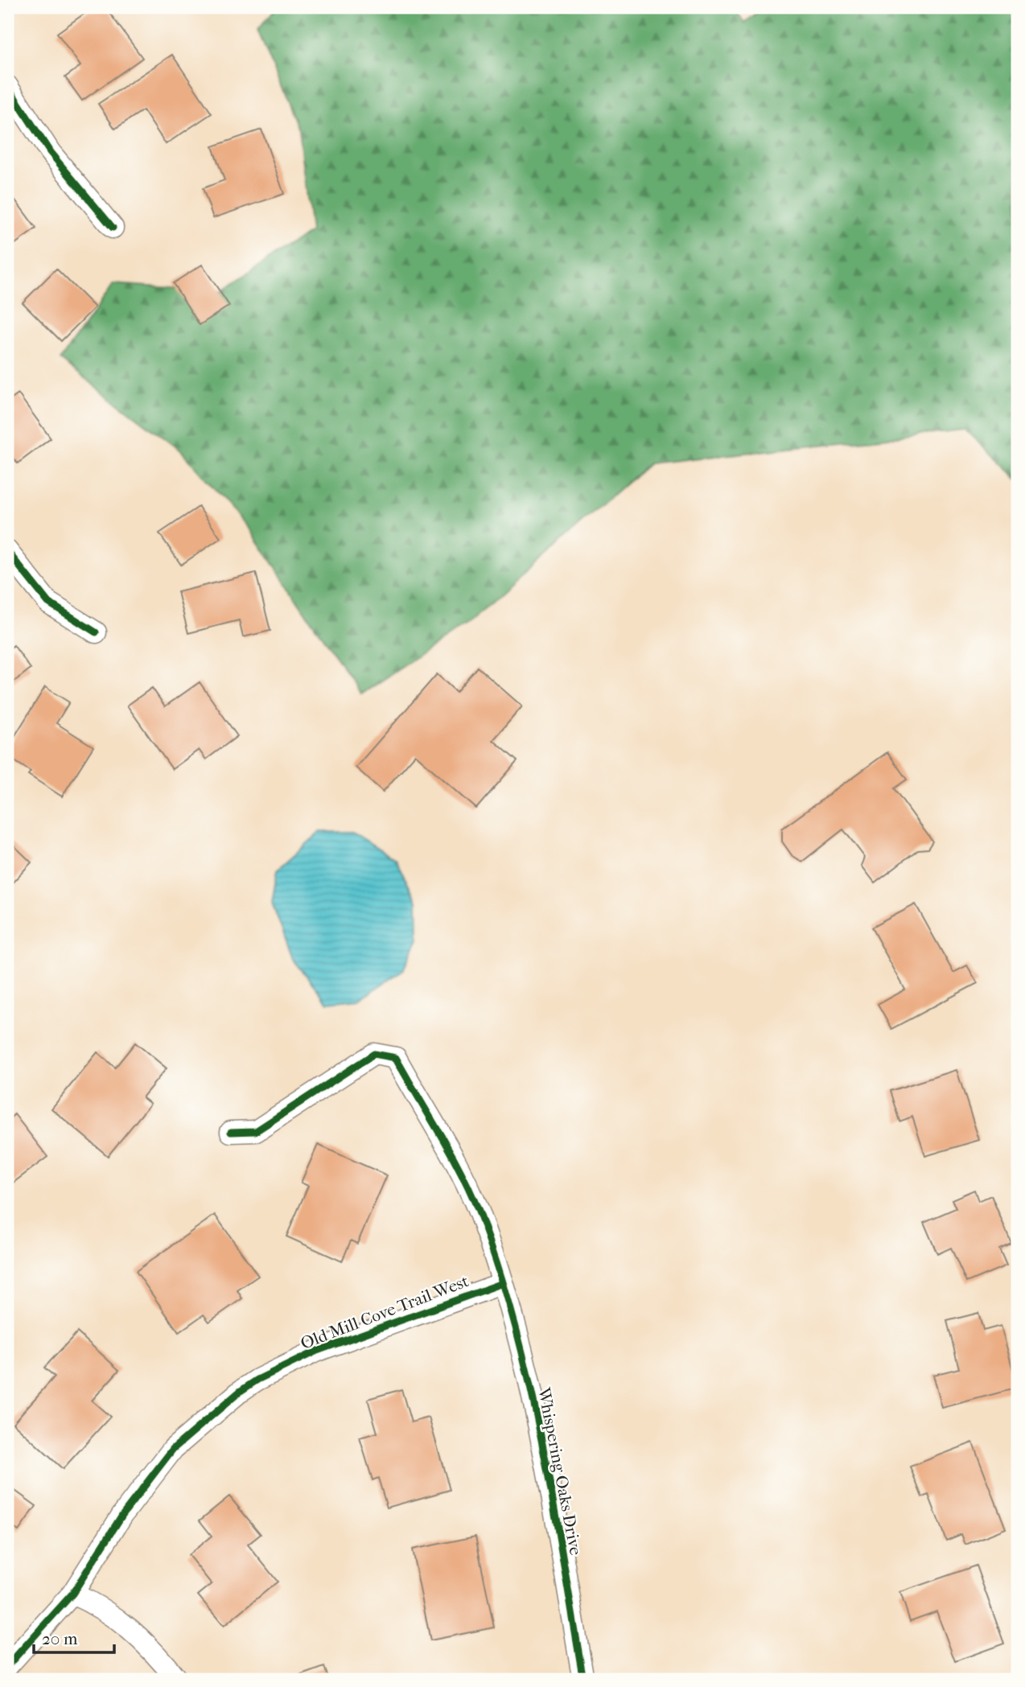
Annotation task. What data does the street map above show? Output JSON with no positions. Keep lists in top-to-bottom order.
{
  "streets": {
    "street": ["Old Mill Cove Trail West", "Whispering Oaks Drive"]
  },
  "crossings": [
    ["Old Mill Cove Trail West", "Whispering Oaks Drive"]
  ],
  "scale_bar": "20 m"
}
